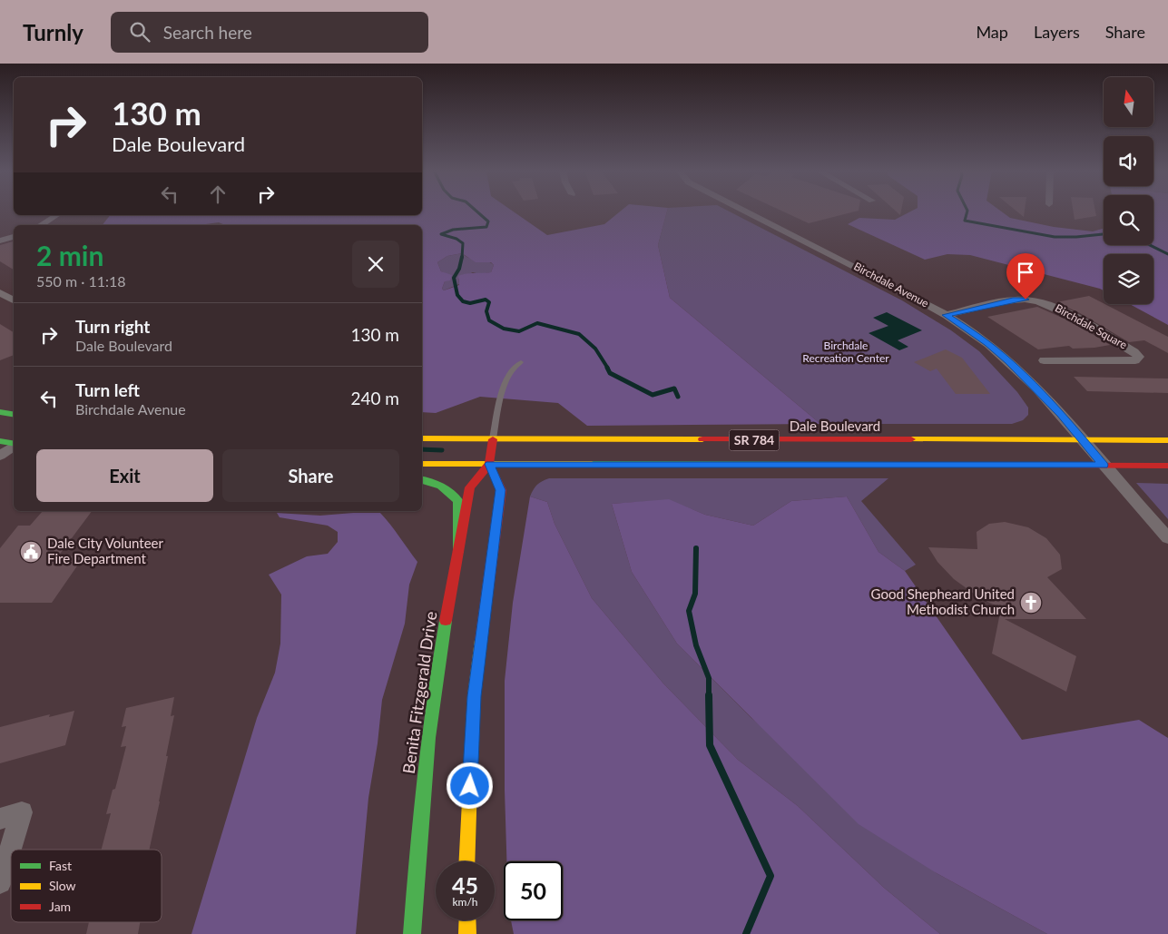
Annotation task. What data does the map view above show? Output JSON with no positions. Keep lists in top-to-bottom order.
{
  "streets": {
    "main road": ["Dale Boulevard", "SR 784", "Benita Fitzgerald Drive"],
    "street": ["Birchdale Avenue", "Birchdale Square"]
  },
  "crossings": [
    ["Birchdale Avenue", "Birchdale Square"],
    ["Birchdale Avenue", "Dale Boulevard"],
    ["Birchdale Avenue", "SR 784"],
    ["SR 784", "Benita Fitzgerald Drive"]
  ],
  "parks": ["Birchdale Recreation Center"],
  "places": {
    "public building": ["Dale City Volunteer Fire Department"],
    "church": ["Good Shepheard United Methodist Church"]
  },
  "legend": ["Fast", "Slow", "Jam"],
  "north": "top",
  "page": {
    "header": "Turnly",
    "search": "Search here",
    "nav": ["Map", "Layers", "Share"],
    "turn": ["130 m", "Dale Boulevard"],
    "heading": ["2 min", "550 m · 11:18"],
    "list": [
      {
        "name": "Turn right",
        "note": "Dale Boulevard",
        "value": "130 m"
      },
      {
        "name": "Turn left",
        "note": "Birchdale Avenue",
        "value": "240 m"
      }
    ],
    "buttons": ["Exit", "Share"],
    "speed": "45 km/h",
    "limit": "50"
  }
}
